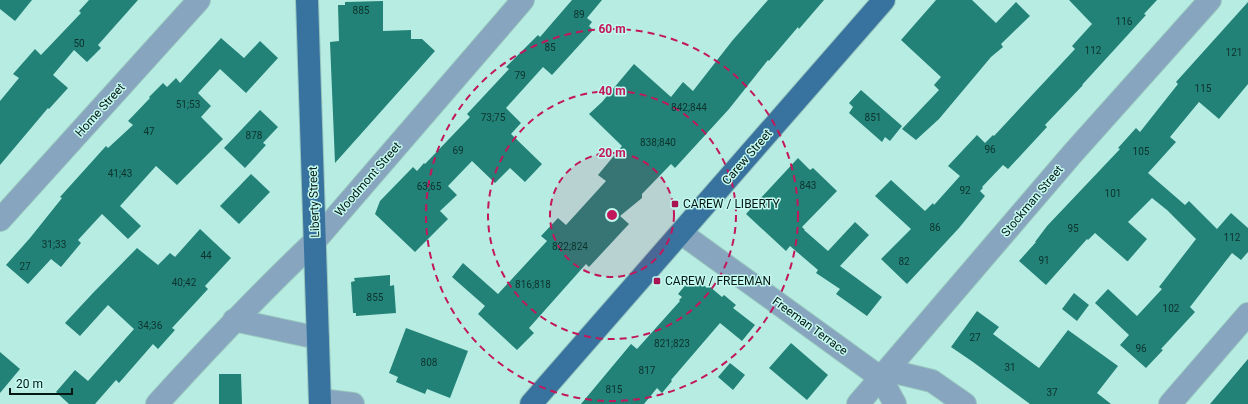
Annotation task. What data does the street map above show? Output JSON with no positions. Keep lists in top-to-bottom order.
{
  "streets": {
    "main road": ["Carew Street", "Liberty Street"],
    "street": [
      "Home Street",
      "Woodmont Street",
      "Stockman Street",
      "Freeman Terrace"
    ]
  },
  "crossings": [
    ["Carew Street", "Freeman Terrace"],
    ["Woodmont Street", "Liberty Street"],
    ["Stockman Street", "Freeman Terrace"]
  ],
  "places": {
    "transit": ["CAREW / LIBERTY", "CAREW / FREEMAN"]
  },
  "house_numbers": [
    "885",
    "89",
    "116",
    "50",
    "85",
    "112",
    "121",
    "79",
    "115",
    "51;53",
    "842;844",
    "73;75",
    "851",
    "47",
    "878",
    "838;840",
    "96",
    "69",
    "105",
    "41;43",
    "843",
    "63;65",
    "92",
    "101",
    "86",
    "95",
    "112",
    "31;33",
    "822;824",
    "44",
    "91",
    "82",
    "27",
    "40;42",
    "816;818",
    "855",
    "102",
    "34;36",
    "27",
    "821;823",
    "96",
    "808",
    "31",
    "817",
    "815",
    "37"
  ],
  "scale_bar": "20 m",
  "rings": ["60 m", "40 m", "20 m"]
}
